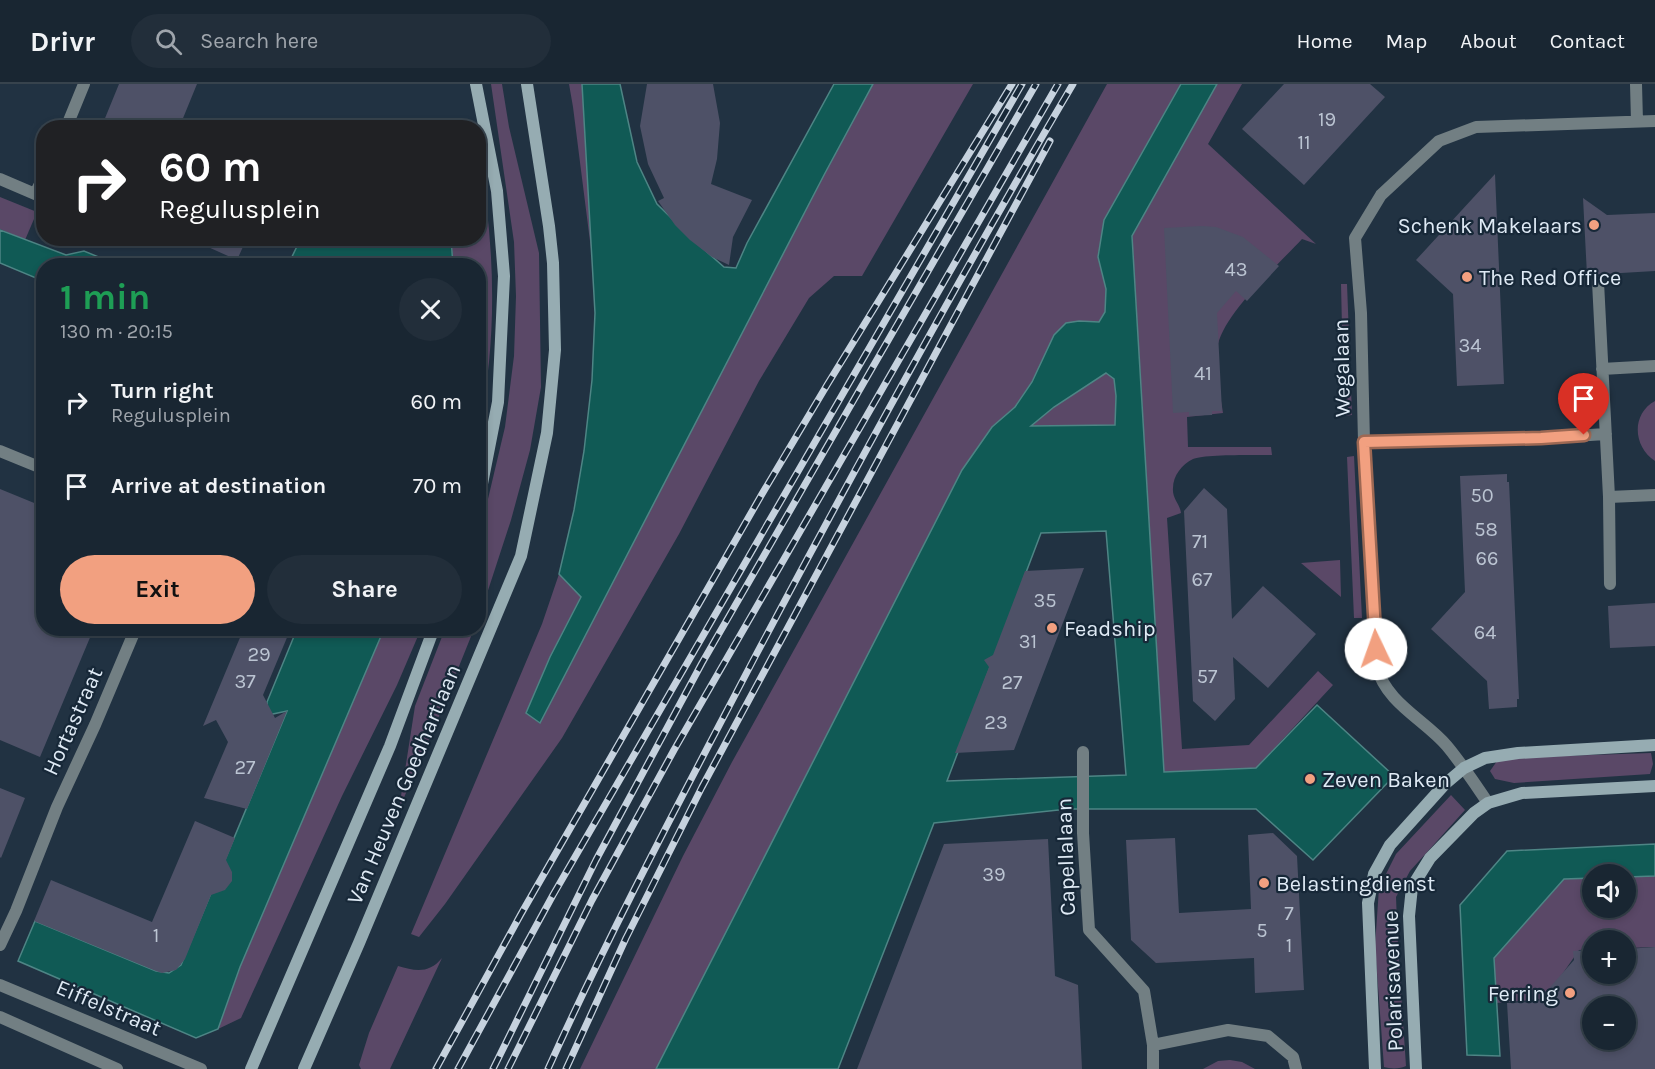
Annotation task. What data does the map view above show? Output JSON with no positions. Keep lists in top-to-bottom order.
{
  "streets": {
    "main road": ["Van Heuven Goedhartlaan", "Polarisavenue"],
    "street": [
      "Wegalaan",
      "Hortastraat",
      "Capellalaan",
      "Eiffelstraat"
    ]
  },
  "crossings": [
    ["Wegalaan", "Polarisavenue"]
  ],
  "places": [
    "Schenk Makelaars",
    "The Red Office",
    "Feadship",
    "Zeven Baken",
    "Belastingdienst",
    "Ferring"
  ],
  "house_numbers": [
    "19",
    "11",
    "43",
    "34",
    "41",
    "50",
    "58",
    "71",
    "66",
    "67",
    "35",
    "64",
    "31",
    "29",
    "57",
    "37",
    "27",
    "23",
    "27",
    "39",
    "7",
    "5",
    "1",
    "1"
  ],
  "page": {
    "header": "Drivr",
    "search": "Search here",
    "nav": [
      "Home",
      "Map",
      "About",
      "Contact"
    ],
    "turn": ["60 m", "Regulusplein"],
    "heading": ["1 min", "130 m · 20:15"],
    "list": [
      {
        "name": "Turn right",
        "note": "Regulusplein",
        "value": "60 m"
      },
      {
        "name": "Arrive at destination",
        "value": "70 m"
      }
    ],
    "buttons": ["Exit", "Share"],
    "map_buttons": ["+", "−"]
  }
}
